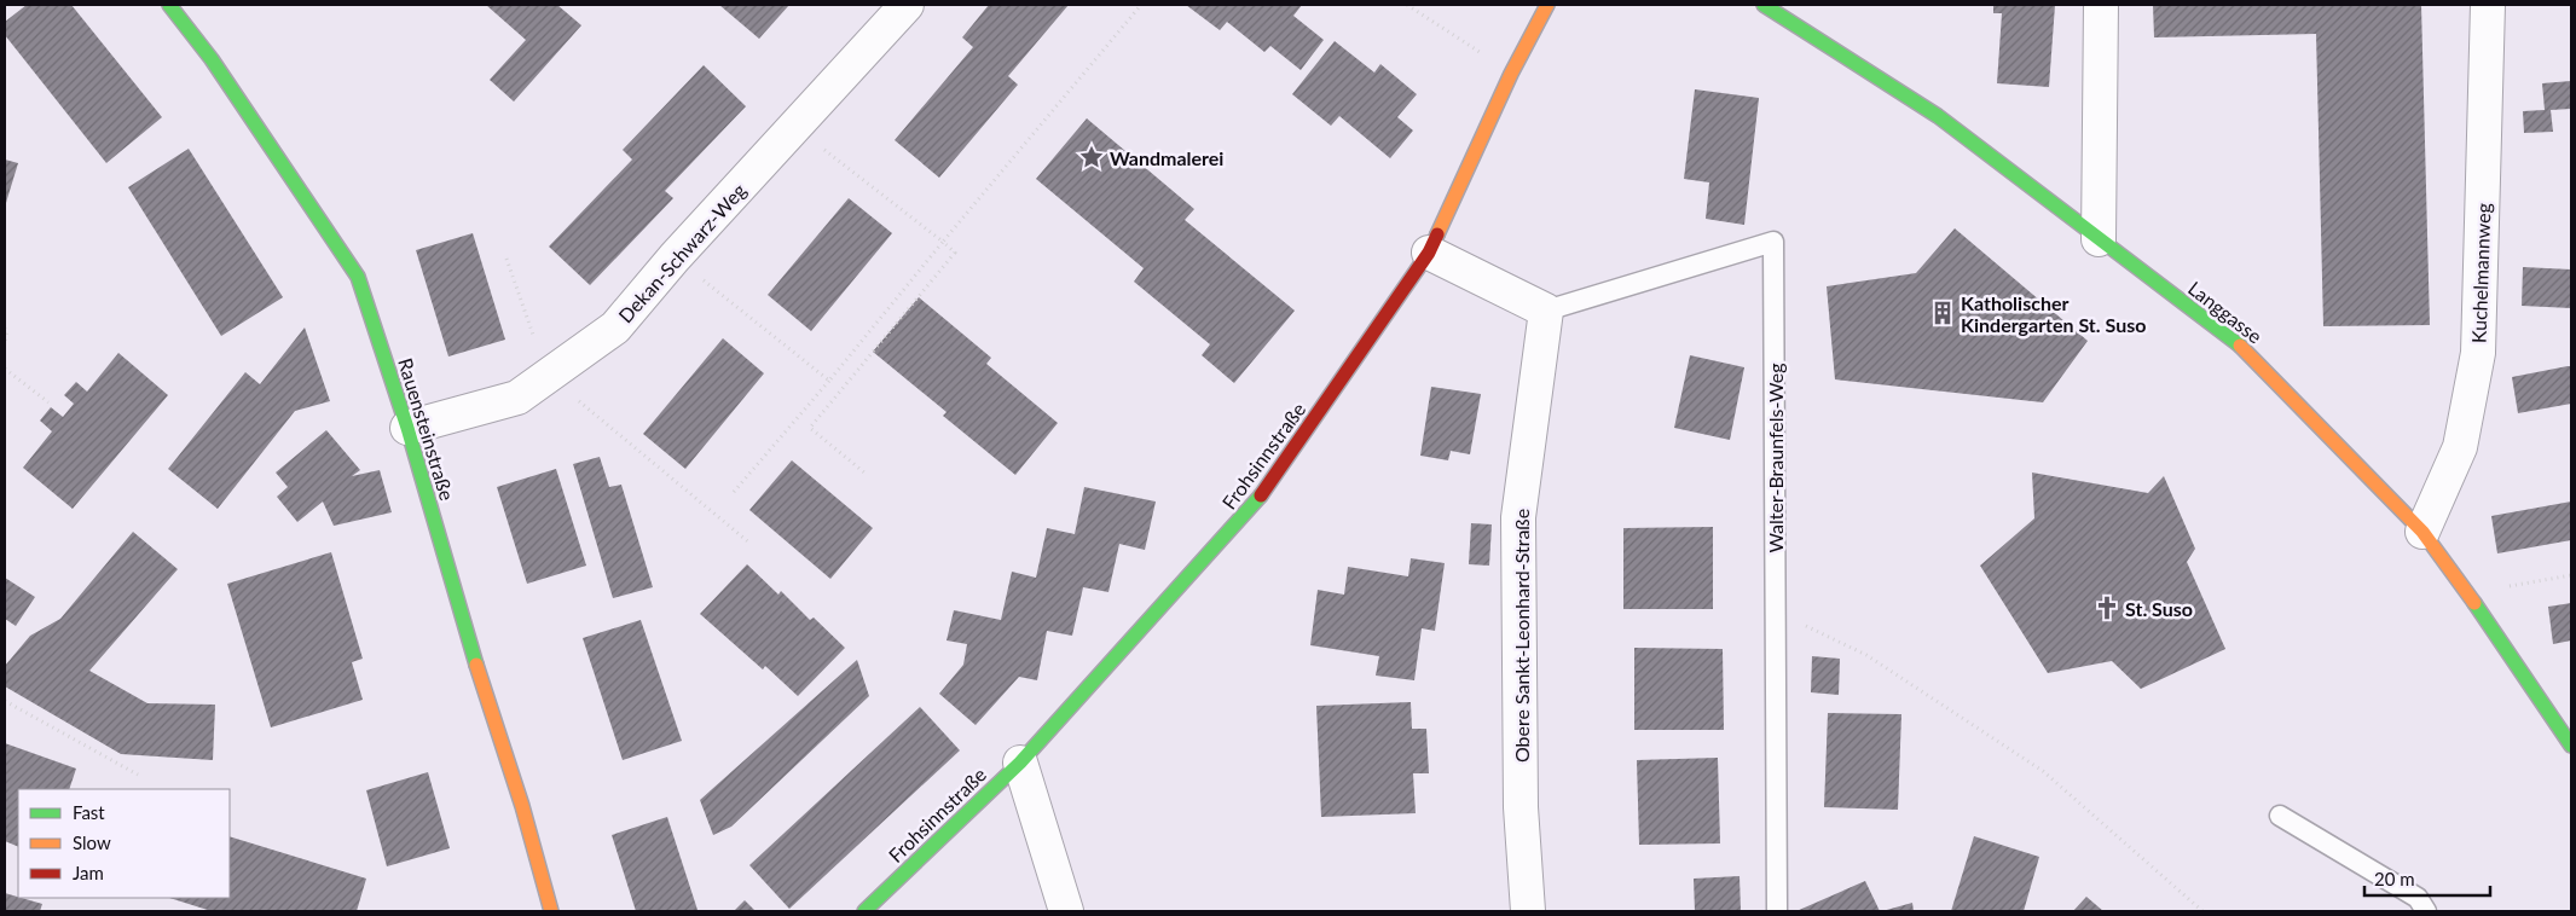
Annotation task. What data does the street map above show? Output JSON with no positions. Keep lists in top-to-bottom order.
{
  "streets": {
    "street": [
      "Dekan-Schwarz-Weg",
      "Kuchelmannweg",
      "Langgasse",
      "Rauensteinstraße",
      "Frohsinnstraße",
      "Obere Sankt-Leonhard-Straße"
    ],
    "lane": ["Walter-Braunfels-Weg"]
  },
  "crossings": [
    ["Dekan-Schwarz-Weg", "Rauensteinstraße"],
    ["Kuchelmannweg", "Langgasse"],
    ["Walter-Braunfels-Weg", "Obere Sankt-Leonhard-Straße"]
  ],
  "places": {
    "place": ["Wandmalerei"],
    "building": ["Katholischer Kindergarten St. Suso"],
    "church": ["St. Suso"]
  },
  "legend": ["Fast", "Slow", "Jam"],
  "scale_bar": "20 m"
}
